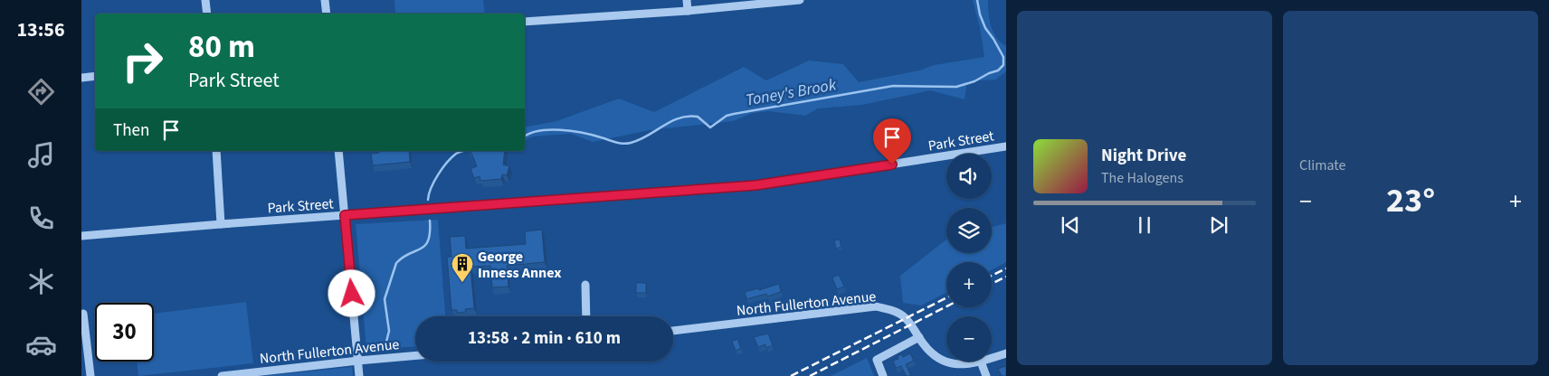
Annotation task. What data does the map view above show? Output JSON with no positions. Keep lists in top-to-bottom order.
{
  "streets": {
    "street": ["Park Street", "North Fullerton Avenue"]
  },
  "water": ["Toney's Brook"],
  "places": {
    "building": ["George Inness Annex"]
  },
  "page": {
    "tabs": "13:56",
    "tile": "Climate",
    "turn": ["80 m", "Park Street"],
    "then": "Then",
    "song": ["Night Drive", "The Halogens"],
    "map_buttons": ["+", "−"],
    "heat": ["−", "23°", "+"],
    "limit": "30",
    "trip": "13:58 · 2 min · 610 m"
  }
}
